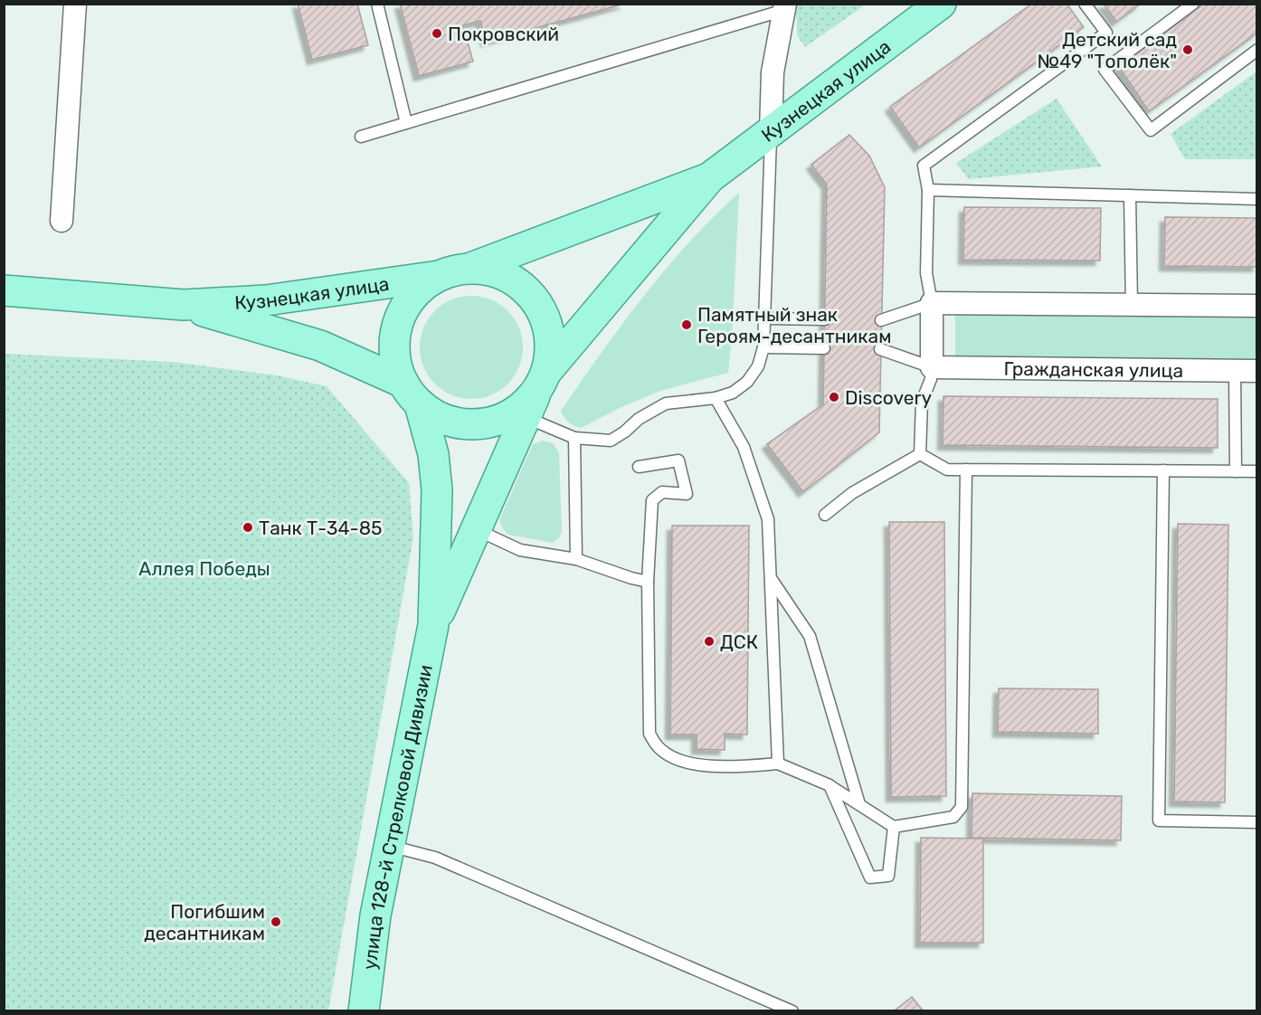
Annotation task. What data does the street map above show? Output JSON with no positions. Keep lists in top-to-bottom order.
{
  "streets": {
    "main road": ["Кузнецкая улица", "улица 128-й Стрелковой Дивизии"],
    "street": ["Гражданская улица"]
  },
  "crossings": [
    ["Кузнецкая улица", "улица 128-й Стрелковой Дивизии"]
  ],
  "parks": ["Аллея Победы"],
  "places": [
    "Покровский",
    "Детский сад №49 \"Тополёк\"",
    "Памятный знак Героям-десантникам",
    "Discovery",
    "Танк Т-34-85",
    "ДСК",
    "Погибшим десантникам"
  ]
}
